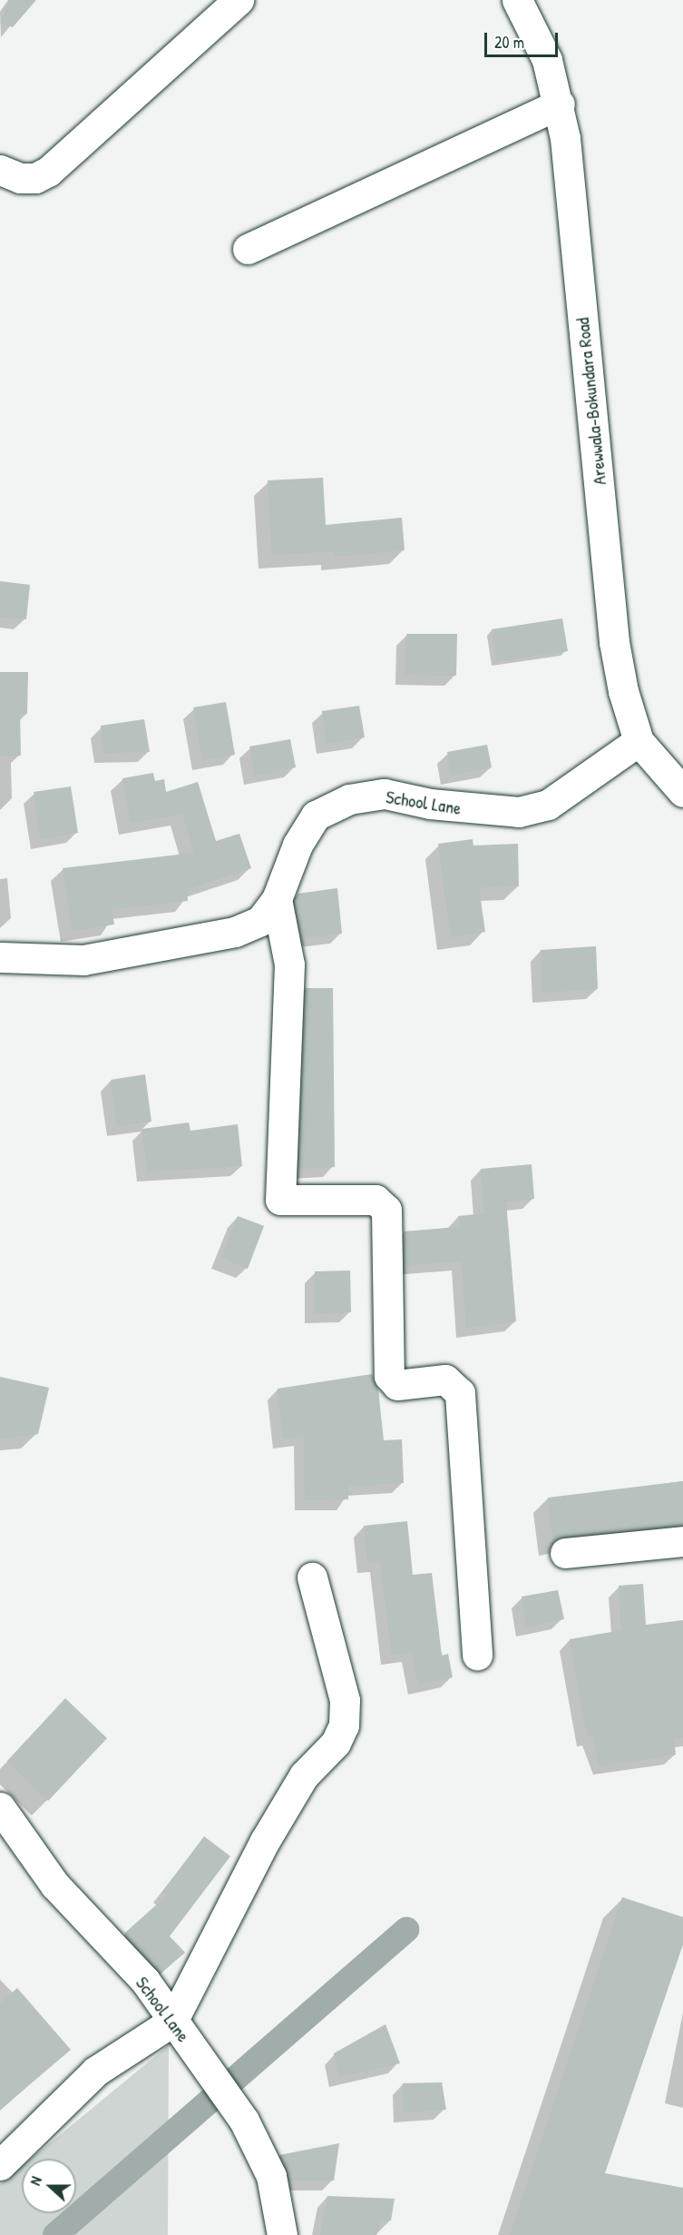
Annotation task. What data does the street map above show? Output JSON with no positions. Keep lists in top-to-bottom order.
{
  "streets": {
    "street": ["Arewwala-Bokundara Road", "School Lane"]
  },
  "crossings": [
    ["Arewwala-Bokundara Road", "School Lane"]
  ],
  "scale_bar": "20 m",
  "north": "left"
}
